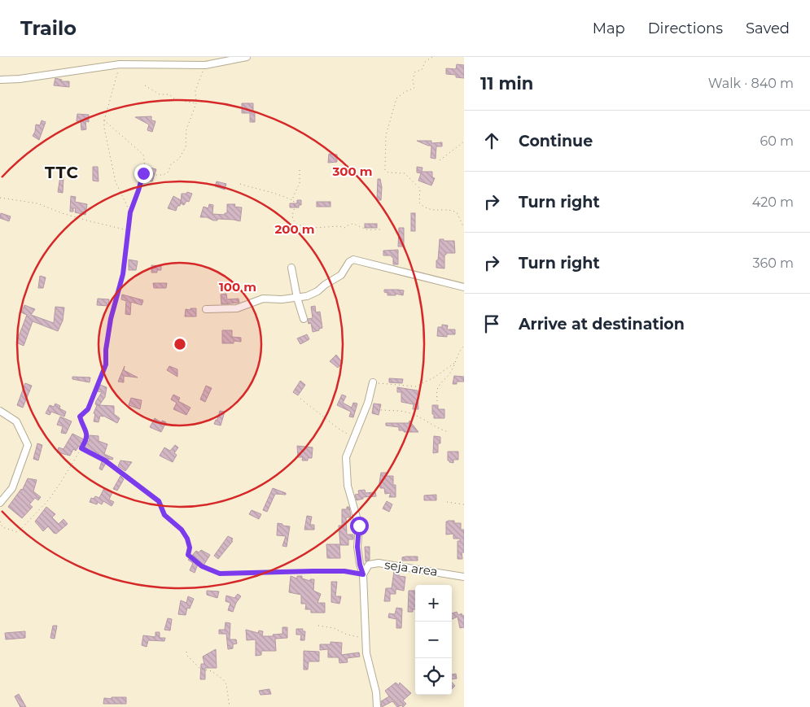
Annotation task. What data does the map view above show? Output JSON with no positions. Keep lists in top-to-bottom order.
{
  "streets": {
    "street": ["seja area"]
  },
  "districts": ["TTC"],
  "page": {
    "header": "Trailo",
    "nav": ["Map", "Directions", "Saved"],
    "heading": ["11 min", "Walk · 840 m"],
    "list": [
      ["Continue", "60 m"],
      ["Turn right", "420 m"],
      ["Turn right", "360 m"],
      "Arrive at destination"
    ],
    "map_buttons": ["+", "−"]
  },
  "rings": ["300 m", "200 m", "100 m"]
}
